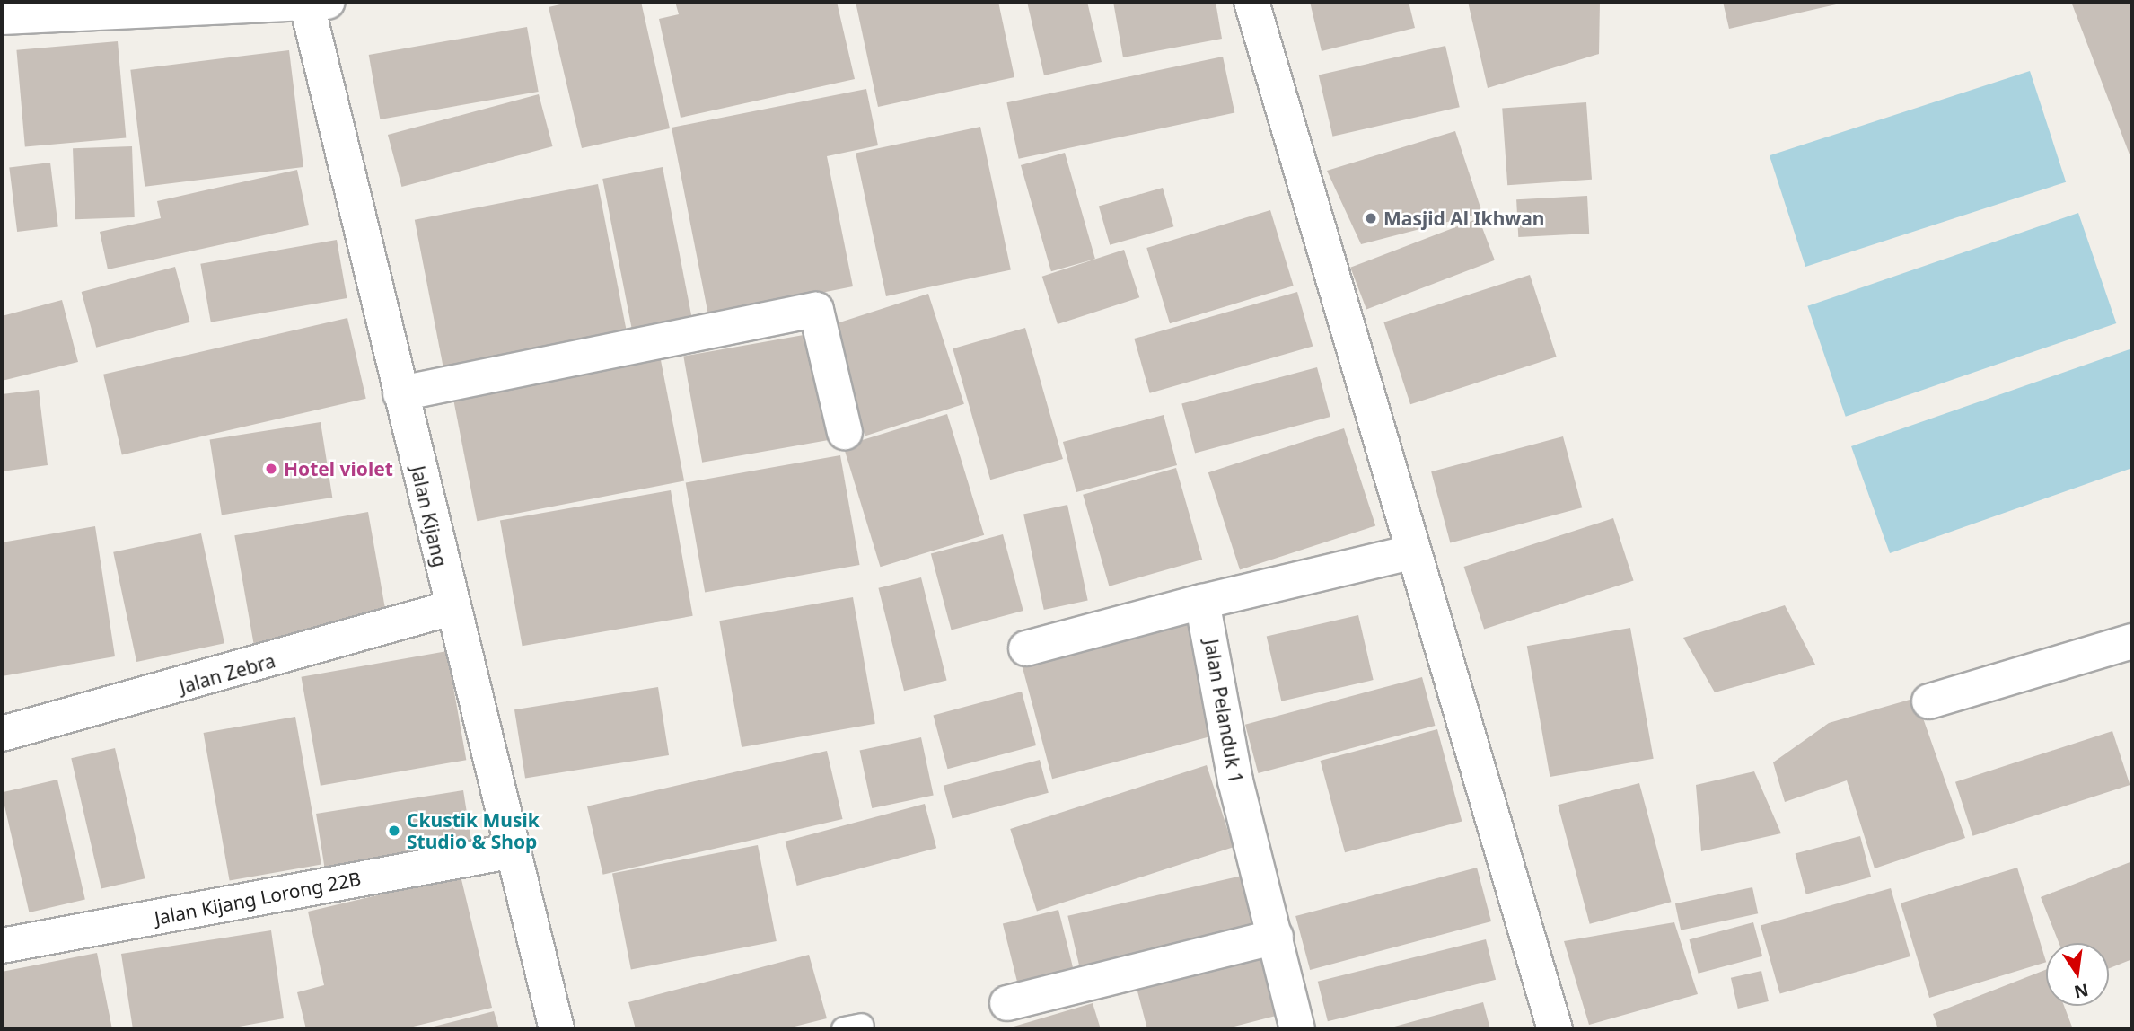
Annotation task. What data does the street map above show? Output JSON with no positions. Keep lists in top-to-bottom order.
{
  "streets": {
    "street": [
      "Jalan Kijang",
      "Jalan Zebra",
      "Jalan Pelanduk 1",
      "Jalan Kijang Lorong 22B"
    ]
  },
  "crossings": [
    ["Jalan Kijang", "Jalan Zebra"],
    ["Jalan Kijang", "Jalan Kijang Lorong 22B"]
  ],
  "places": ["Masjid Al Ikhwan", "Hotel violet", "Ckustik Musik Studio & Shop"],
  "north": "bottom"
}
